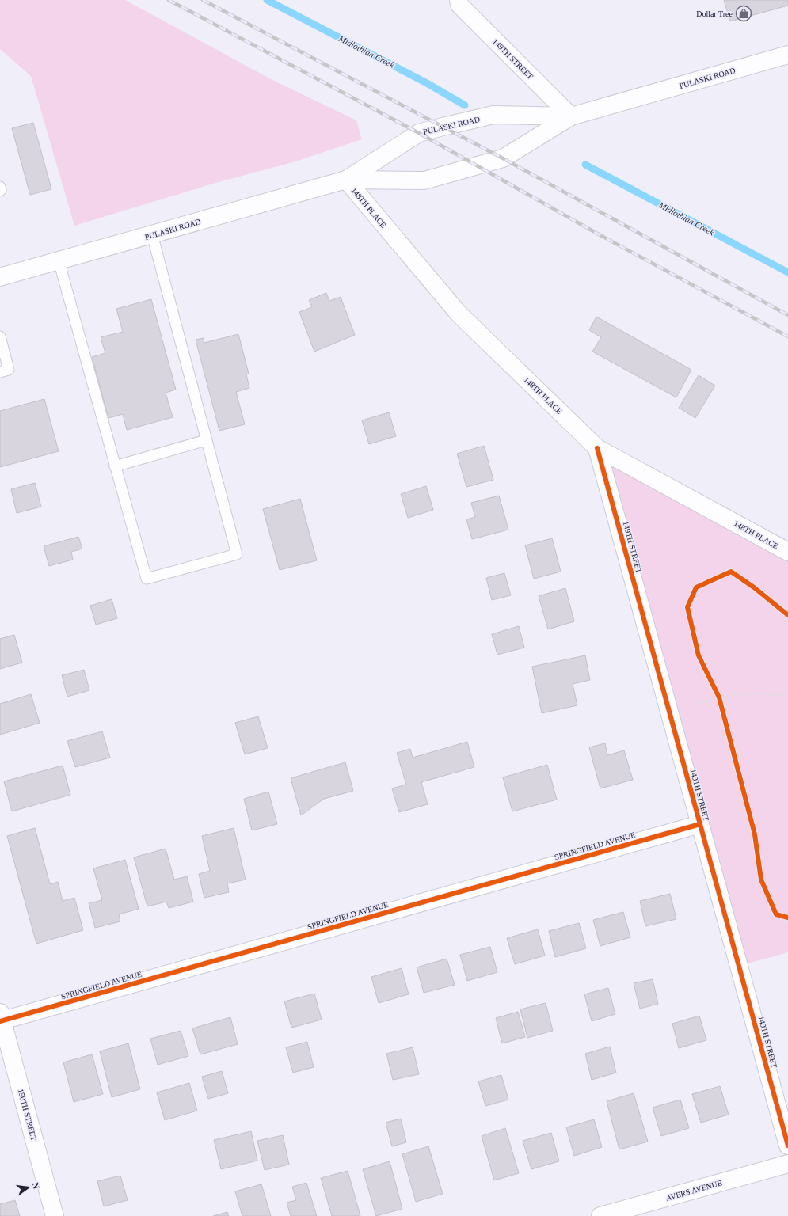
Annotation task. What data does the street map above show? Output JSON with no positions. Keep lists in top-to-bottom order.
{
  "streets": {
    "street": [
      "149TH STREET",
      "PULASKI ROAD",
      "148TH PLACE",
      "SPRINGFIELD AVENUE",
      "150TH STREET",
      "AVERS AVENUE"
    ]
  },
  "crossings": [
    ["149TH STREET", "PULASKI ROAD"],
    ["149TH STREET", "148TH PLACE"],
    ["149TH STREET", "SPRINGFIELD AVENUE"],
    ["PULASKI ROAD", "148TH PLACE"],
    ["SPRINGFIELD AVENUE", "150TH STREET"]
  ],
  "water": ["Midlothian Creek"],
  "places": {
    "shop": ["Dollar Tree"]
  },
  "north": "right"
}
